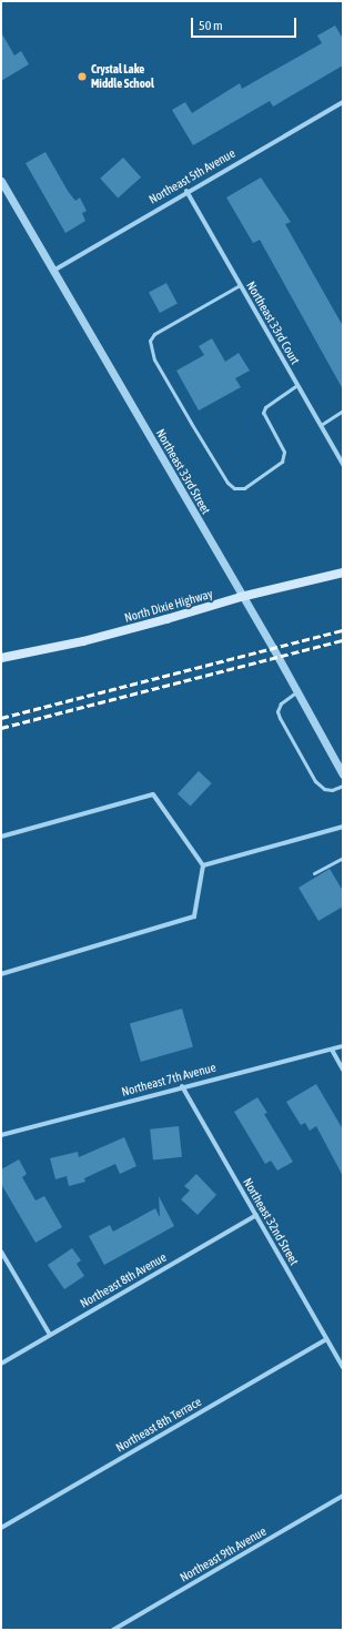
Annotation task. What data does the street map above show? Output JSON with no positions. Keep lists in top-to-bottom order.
{
  "streets": {
    "main road": ["North Dixie Highway"],
    "street": [
      "Northeast 5th Avenue",
      "Northeast 33rd Court",
      "Northeast 33rd Street",
      "Northeast 7th Avenue",
      "Northeast 32nd Street",
      "Northeast 8th Avenue",
      "Northeast 8th Terrace",
      "Northeast 9th Avenue"
    ]
  },
  "crossings": [
    ["Northeast 5th Avenue", "Northeast 33rd Court"],
    ["Northeast 5th Avenue", "Northeast 33rd Street"],
    ["Northeast 33rd Street", "North Dixie Highway"],
    ["Northeast 7th Avenue", "Northeast 32nd Street"],
    ["Northeast 32nd Street", "Northeast 8th Avenue"],
    ["Northeast 32nd Street", "Northeast 8th Terrace"]
  ],
  "places": ["Crystal Lake Middle School"],
  "scale_bar": "50 m"
}
